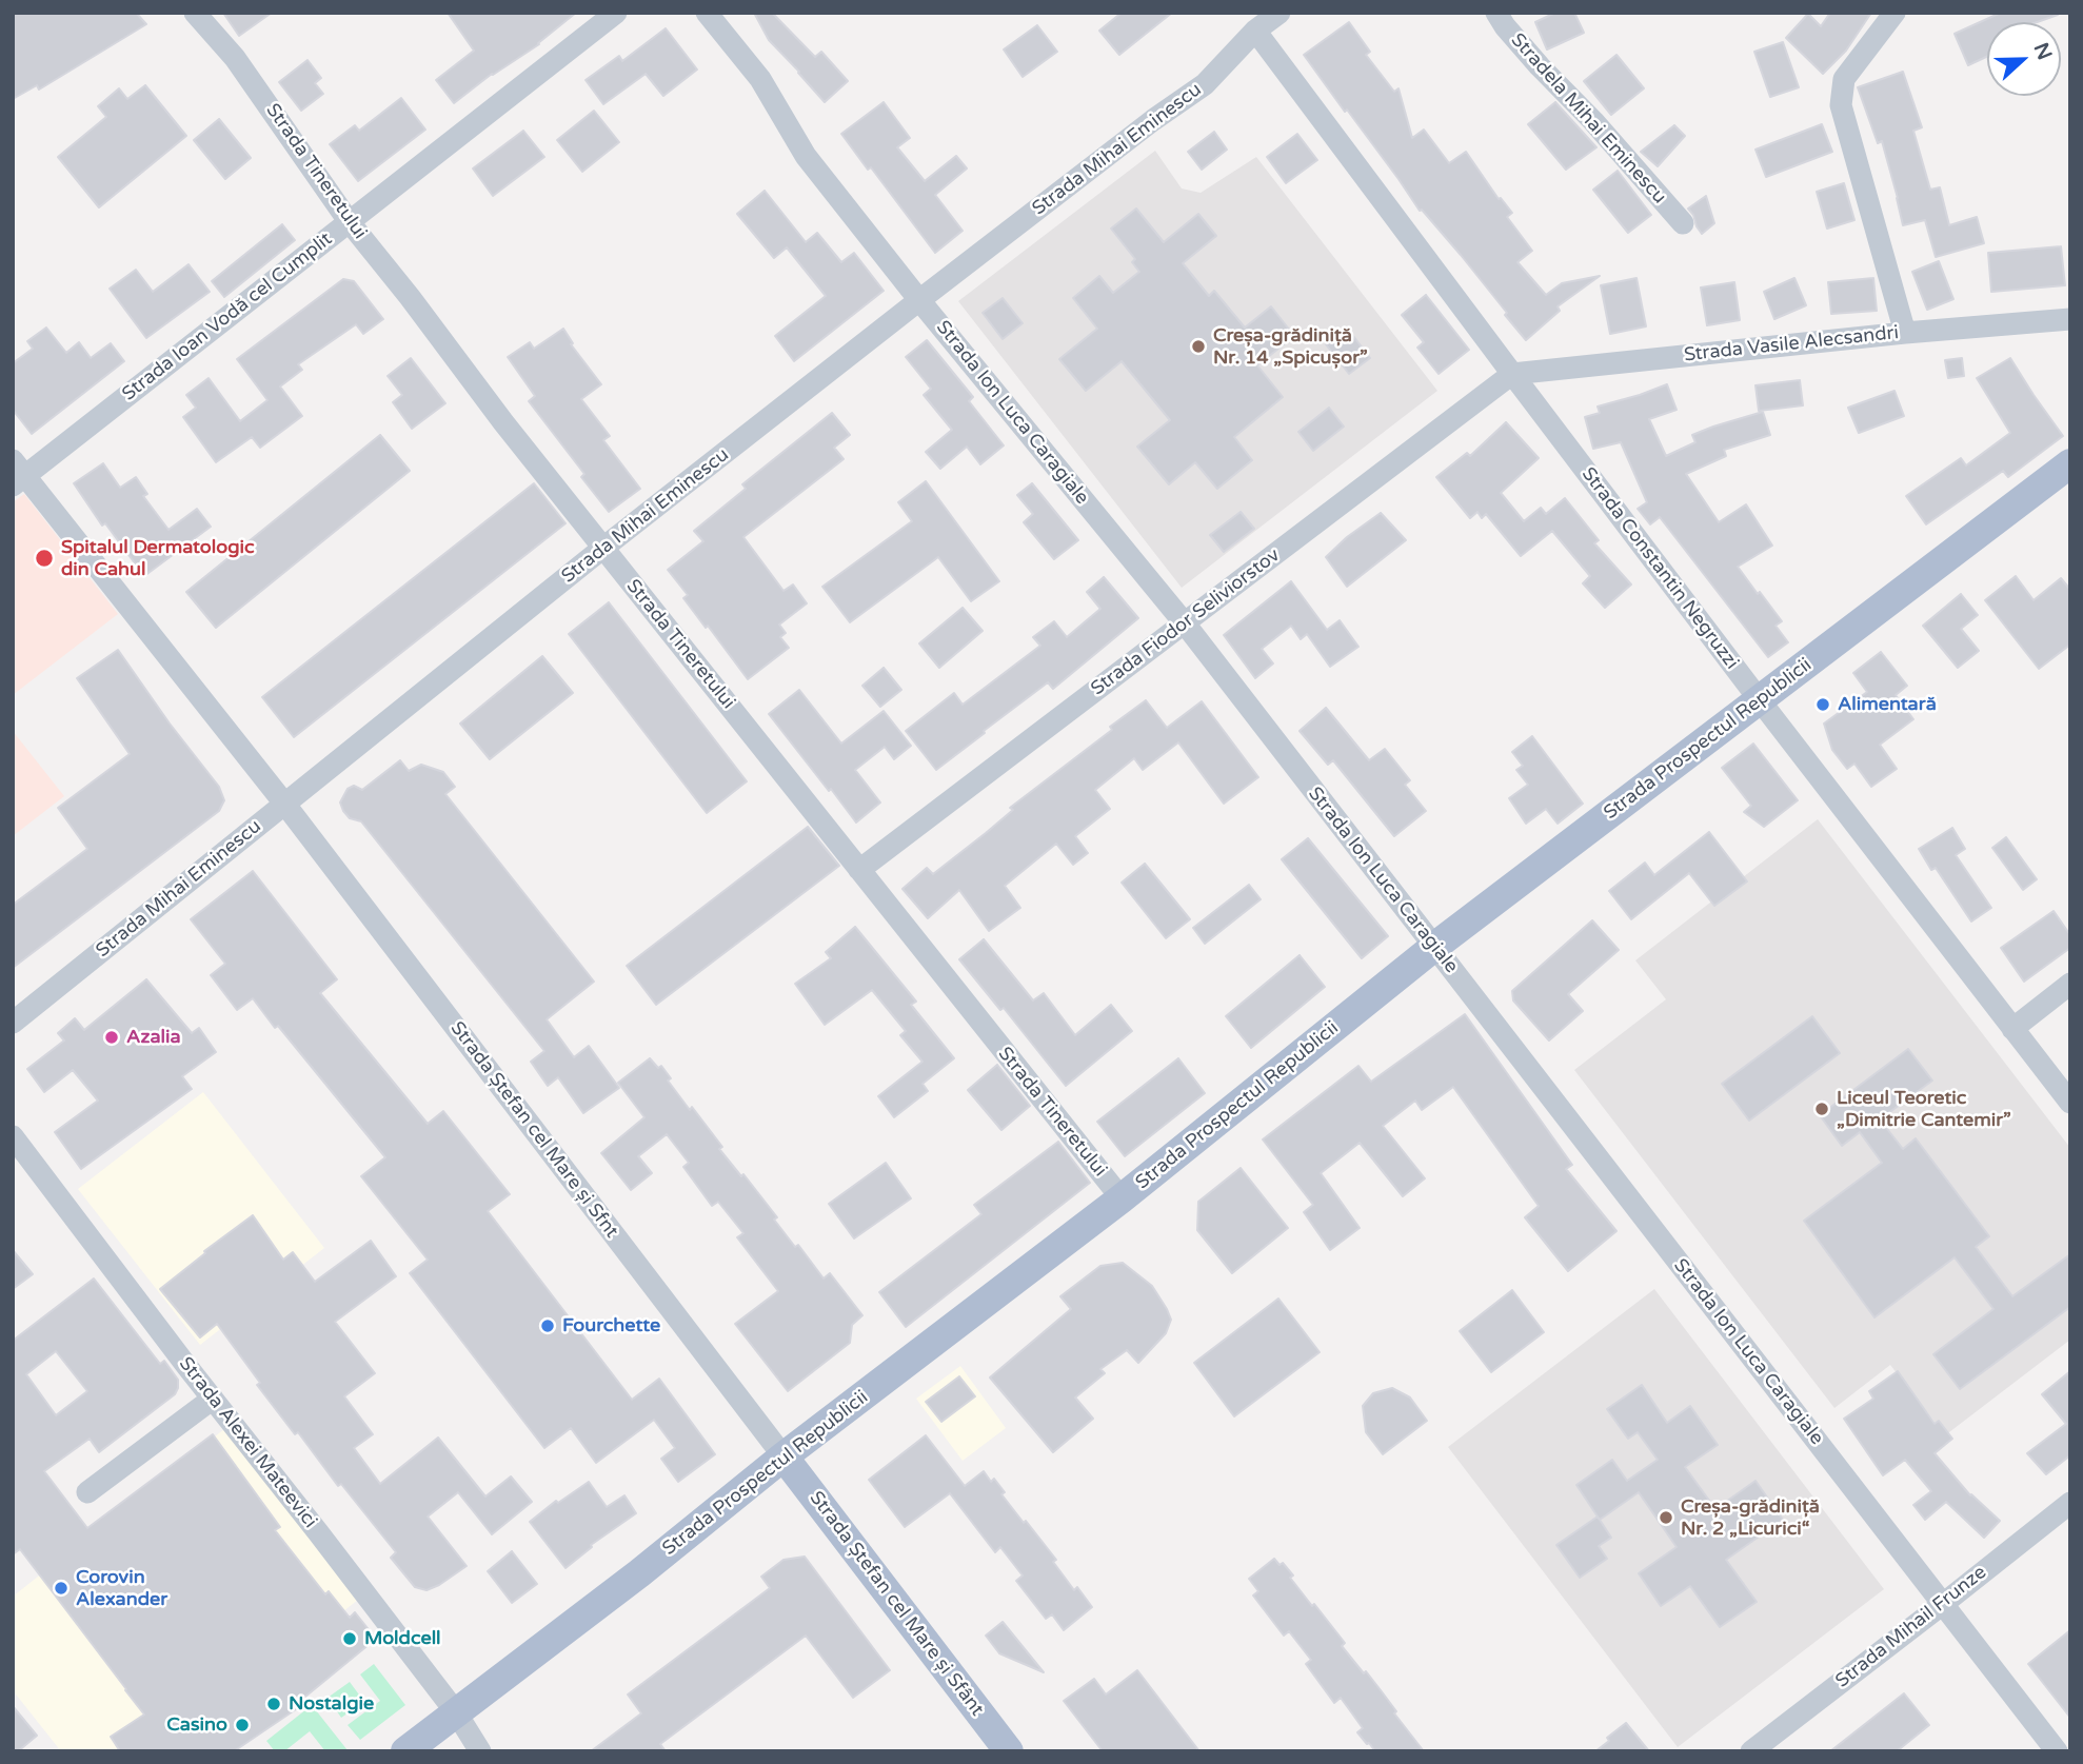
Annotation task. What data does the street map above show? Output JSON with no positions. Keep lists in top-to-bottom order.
{
  "streets": {
    "main road": ["Strada Prospectul Republicii", "Strada Ștefan cel Mare și Sfânt"],
    "street": [
      "Stradela Mihai Eminescu",
      "Strada Mihai Eminescu",
      "Strada Tineretului",
      "Strada Ioan Vodă cel Cumplit",
      "Strada Vasile Alecsandri",
      "Strada Ion Luca Caragiale",
      "Strada Constantin Negruzzi",
      "Strada Fiodor Seliviorstov",
      "Strada Ștefan cel Mare și Sfnt",
      "Strada Alexei Mateevici",
      "Strada Mihail Frunze"
    ]
  },
  "crossings": [
    ["Strada Mihai Eminescu", "Strada Tineretului"],
    ["Strada Mihai Eminescu", "Strada Ion Luca Caragiale"],
    ["Strada Mihai Eminescu", "Strada Constantin Negruzzi"],
    ["Strada Mihai Eminescu", "Strada Ștefan cel Mare și Sfnt"],
    ["Strada Tineretului", "Strada Ioan Vodă cel Cumplit"],
    ["Strada Tineretului", "Strada Fiodor Seliviorstov"],
    ["Strada Tineretului", "Strada Prospectul Republicii"],
    ["Strada Vasile Alecsandri", "Strada Constantin Negruzzi"],
    ["Strada Vasile Alecsandri", "Strada Fiodor Seliviorstov"],
    ["Strada Ion Luca Caragiale", "Strada Fiodor Seliviorstov"],
    ["Strada Ion Luca Caragiale", "Strada Prospectul Republicii"],
    ["Strada Ion Luca Caragiale", "Strada Mihail Frunze"],
    ["Strada Constantin Negruzzi", "Strada Fiodor Seliviorstov"],
    ["Strada Constantin Negruzzi", "Strada Prospectul Republicii"],
    ["Strada Prospectul Republicii", "Strada Ștefan cel Mare și Sfnt"],
    ["Strada Prospectul Republicii", "Strada Alexei Mateevici"],
    ["Strada Prospectul Republicii", "Strada Ștefan cel Mare și Sfânt"],
    ["Strada Ștefan cel Mare și Sfnt", "Strada Ștefan cel Mare și Sfânt"]
  ],
  "places": [
    "Creșa-grădiniță Nr. 14 „Spicușor”",
    "Spitalul Dermatologic din Cahul",
    "Alimentară",
    "Azalia",
    "Liceul Teoretic „Dimitrie Cantemir”",
    "Fourchette",
    "Creșa-grădiniță Nr. 2 „Licurici“",
    "Corovin Alexander",
    "Moldcell",
    "Nostalgie",
    "Casino"
  ],
  "north": "right"
}
